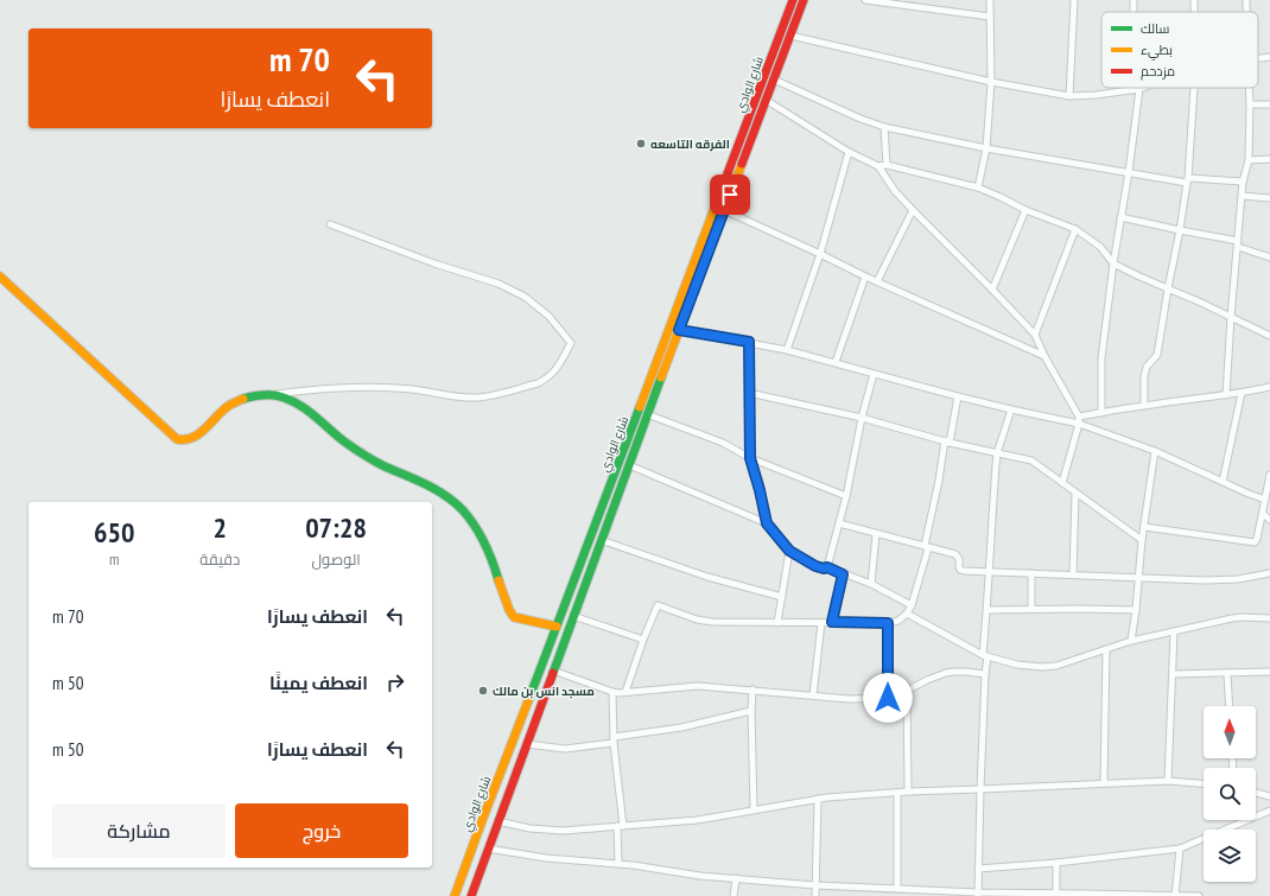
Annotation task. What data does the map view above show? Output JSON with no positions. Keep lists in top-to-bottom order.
{
  "streets": {
    "main road": ["شارع الوادي"]
  },
  "places": ["الفرقه التاسعه", "مسجد انس بن مالك"],
  "legend": ["سالك", "بطيء", "مزدحم"],
  "north": "top",
  "page": {
    "turn": ["70 m", "انعطف يسارًا"],
    "eta": [
      "07:28",
      "الوصول",
      "2",
      "دقيقة",
      "650",
      "m"
    ],
    "list": [
      {
        "name": "انعطف يسارًا",
        "value": "70 m"
      },
      {
        "name": "انعطف يمينًا",
        "value": "50 m"
      },
      {
        "name": "انعطف يسارًا",
        "value": "50 m"
      }
    ],
    "buttons": ["خروج", "مشاركة"]
  }
}
